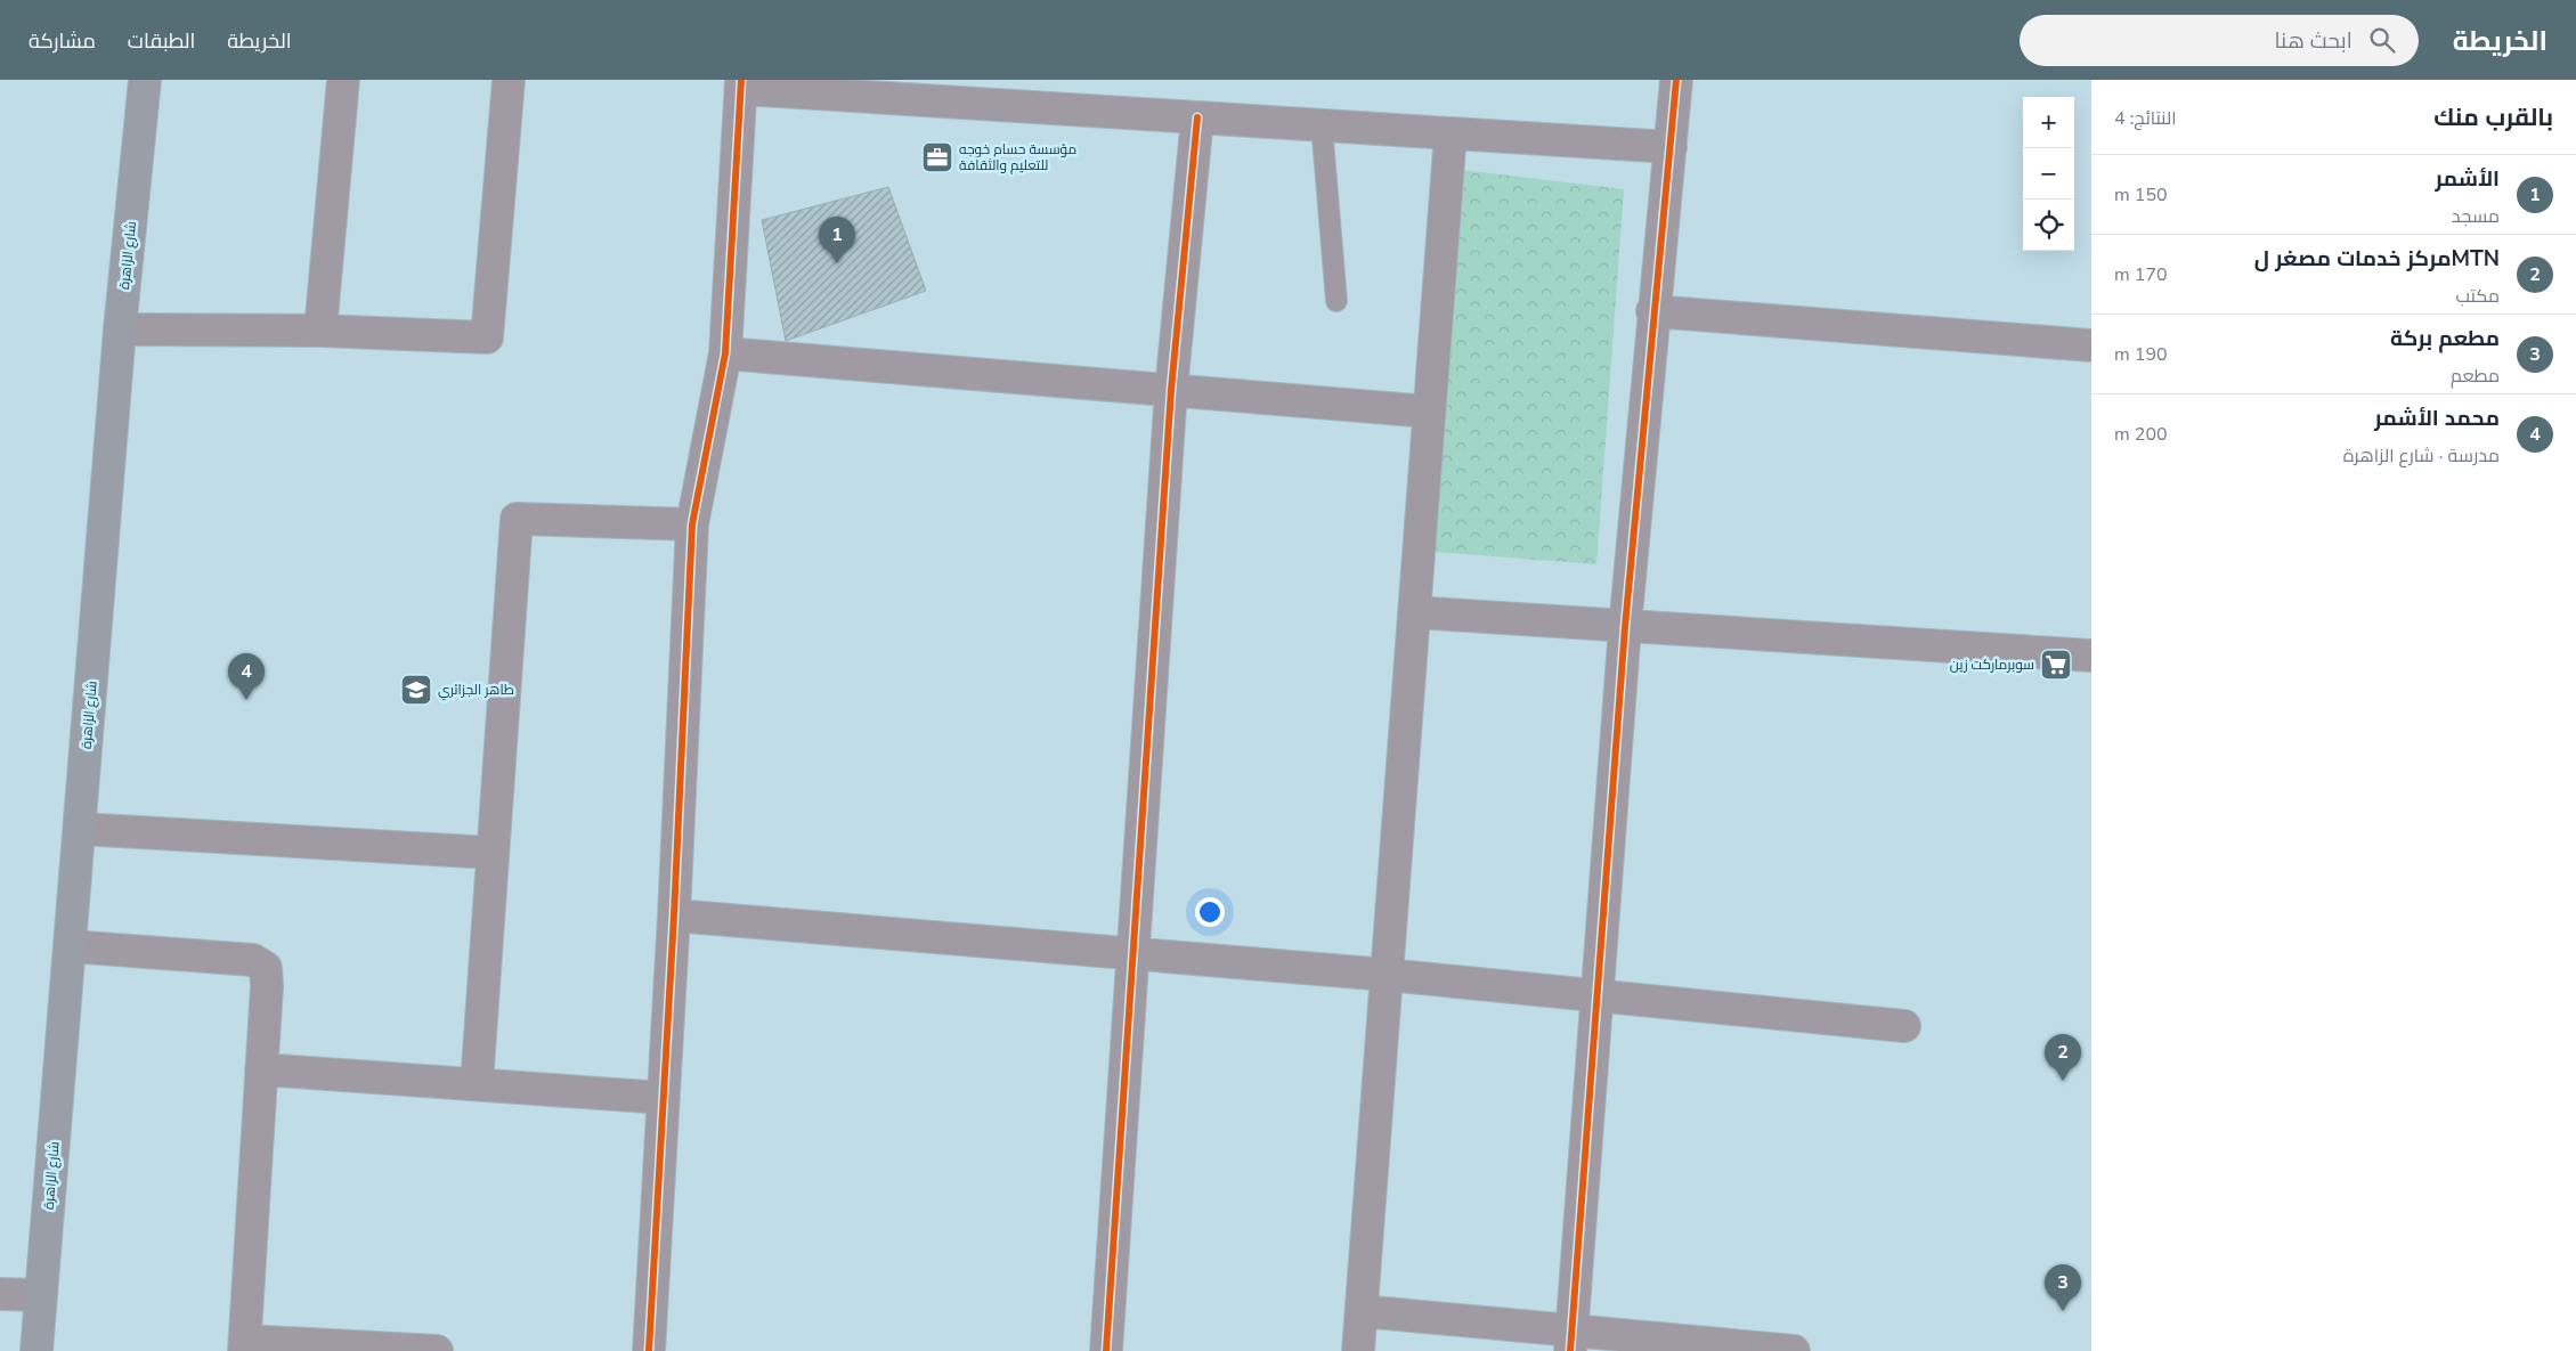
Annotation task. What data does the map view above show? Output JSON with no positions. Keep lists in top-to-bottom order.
{
  "streets": {
    "main road": ["شارع الزاهرة"]
  },
  "places": {
    "office": ["مؤسسة حسام خوجه للتعليم والثقافة"],
    "supermarket": ["سوبرماركت زين"],
    "school or university": ["طاهر الجزائري"]
  },
  "page": {
    "header": "الخريطة",
    "search": "ابحث هنا",
    "nav": ["الخريطة", "الطبقات", "مشاركة"],
    "heading": ["بالقرب منك", "النتائج: 4"],
    "map_buttons": ["+", "−"],
    "list": [
      {
        "mark": "1",
        "name": "الأشمر",
        "note": "مسجد",
        "value": "150 m"
      },
      {
        "mark": "2",
        "name": "MTNمركز خدمات مصغر ل",
        "note": "مكتب",
        "value": "170 m"
      },
      {
        "mark": "3",
        "name": "مطعم بركة",
        "note": "مطعم",
        "value": "190 m"
      },
      {
        "mark": "4",
        "name": "محمد الأشمر",
        "note": "مدرسة · شارع الزاهرة",
        "value": "200 m"
      }
    ],
    "pins": [
      "1",
      "4",
      "2",
      "3"
    ]
  }
}
